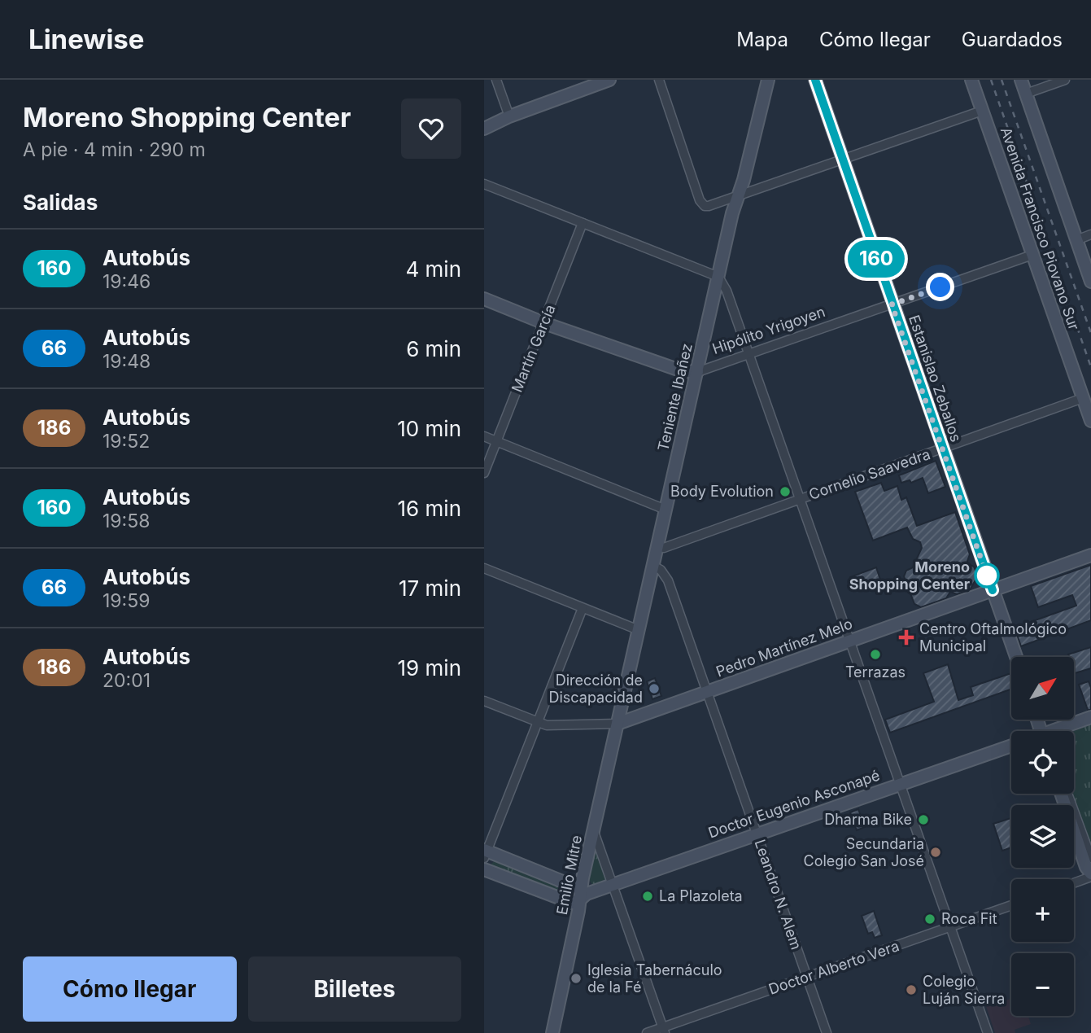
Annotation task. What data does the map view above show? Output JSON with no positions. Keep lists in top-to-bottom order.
{
  "streets": {
    "street": [
      "Avenida Francisco Piovano Sur",
      "Hipólito Yrigoyen",
      "Martín García",
      "Estanislao Zeballos",
      "Teniente Ibañez",
      "Cornelio Saavedra",
      "Pedro Martínez Melo",
      "Doctor Eugenio Asconapé",
      "Emilio Mitre",
      "Leandro N. Alem",
      "Doctor Alberto Vera"
    ]
  },
  "crossings": [
    ["Avenida Francisco Piovano Sur", "Hipólito Yrigoyen"],
    ["Avenida Francisco Piovano Sur", "Cornelio Saavedra"],
    ["Hipólito Yrigoyen", "Estanislao Zeballos"],
    ["Hipólito Yrigoyen", "Teniente Ibañez"],
    ["Estanislao Zeballos", "Cornelio Saavedra"],
    ["Estanislao Zeballos", "Pedro Martínez Melo"],
    ["Teniente Ibañez", "Cornelio Saavedra"],
    ["Teniente Ibañez", "Pedro Martínez Melo"],
    ["Teniente Ibañez", "Emilio Mitre"],
    ["Teniente Ibañez", "Leandro N. Alem"],
    ["Pedro Martínez Melo", "Emilio Mitre"],
    ["Pedro Martínez Melo", "Leandro N. Alem"],
    ["Doctor Eugenio Asconapé", "Emilio Mitre"],
    ["Doctor Eugenio Asconapé", "Leandro N. Alem"],
    ["Leandro N. Alem", "Doctor Alberto Vera"]
  ],
  "places": {
    "other": [
      "Body Evolution",
      "Moreno Shopping Center",
      "Terrazas",
      "Dirección de Discapacidad",
      "Dharma Bike",
      "Secundaria Colegio San José",
      "La Plazoleta",
      "Roca Fit",
      "Iglesia Tabernáculo de la Fé",
      "Colegio Luján Sierra"
    ],
    "health": ["Centro Oftalmológico Municipal"]
  },
  "lines": ["bus line 160"],
  "north": "top right",
  "page": {
    "header": "Linewise",
    "nav": ["Mapa", "Cómo llegar", "Guardados"],
    "heading": [
      ["Moreno Shopping Center", "A pie · 4 min · 290 m"],
      "Salidas"
    ],
    "on_map": "160",
    "list": [
      {
        "mark": "160",
        "name": "Autobús",
        "note": "19:46",
        "value": "4 min"
      },
      {
        "mark": "66",
        "name": "Autobús",
        "note": "19:48",
        "value": "6 min"
      },
      {
        "mark": "186",
        "name": "Autobús",
        "note": "19:52",
        "value": "10 min"
      },
      {
        "mark": "160",
        "name": "Autobús",
        "note": "19:58",
        "value": "16 min"
      },
      {
        "mark": "66",
        "name": "Autobús",
        "note": "19:59",
        "value": "17 min"
      },
      {
        "mark": "186",
        "name": "Autobús",
        "note": "20:01",
        "value": "19 min"
      }
    ],
    "map_buttons": ["+", "−"],
    "buttons": ["Cómo llegar", "Billetes"]
  }
}
